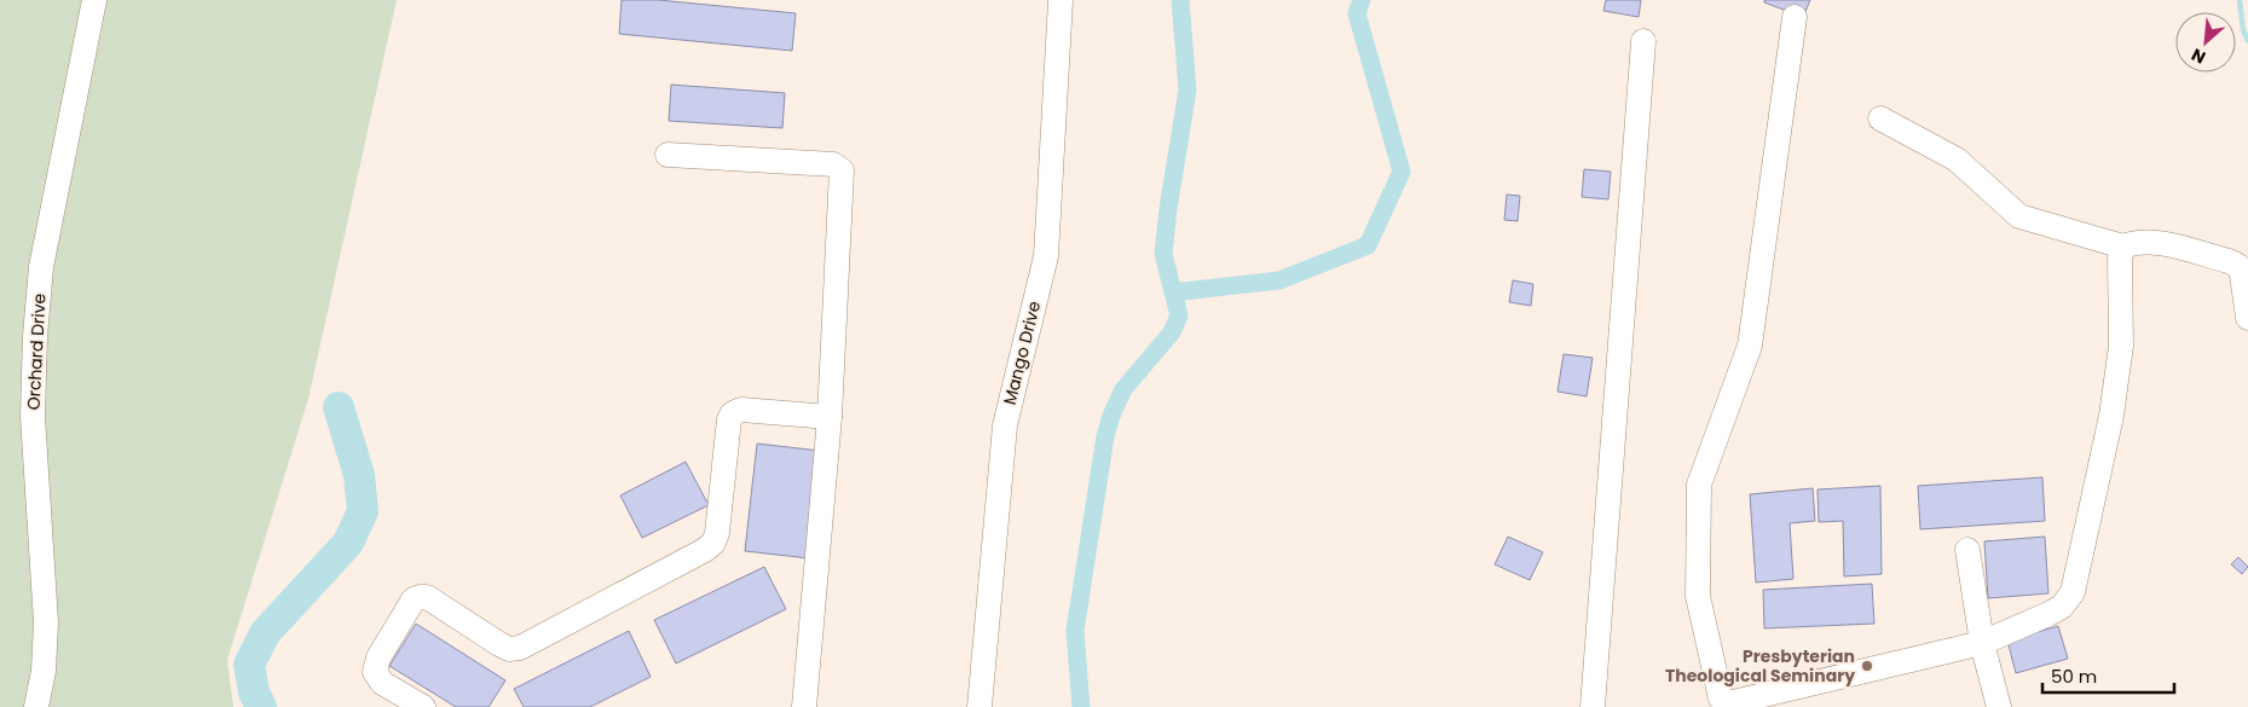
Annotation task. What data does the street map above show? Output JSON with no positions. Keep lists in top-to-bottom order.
{
  "streets": {
    "street": ["Orchard Drive", "Mango Drive"]
  },
  "places": ["Presbyterian Theological Seminary"],
  "scale_bar": "50 m",
  "north": "bottom left"
}
